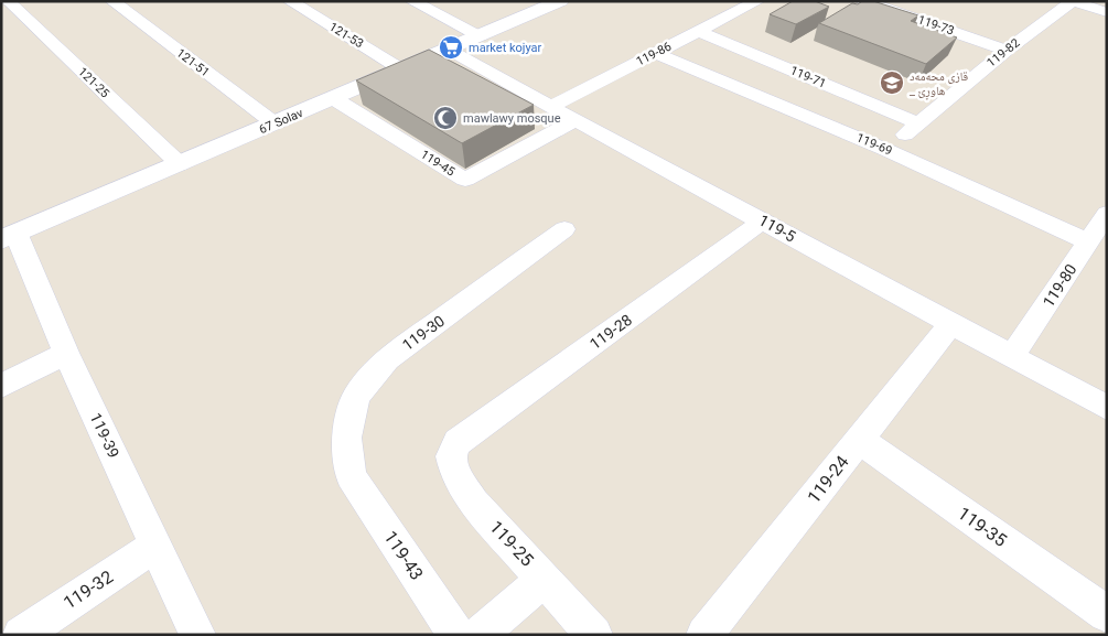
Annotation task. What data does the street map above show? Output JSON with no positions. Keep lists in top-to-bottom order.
{
  "streets": {
    "street": [
      "119-73",
      "121-53",
      "119-82",
      "119-86",
      "121-51",
      "119-71",
      "121-25",
      "67 Solav",
      "119-69",
      "119-45",
      "119-5",
      "119-80",
      "119-28",
      "119-30",
      "119-39",
      "119-24",
      "119-35",
      "119-25",
      "119-43",
      "119-32"
    ]
  },
  "crossings": [
    ["119-73", "119-82"],
    ["121-53", "67 Solav"],
    ["119-82", "119-71"],
    ["119-82", "119-69"],
    ["119-86", "119-71"],
    ["119-86", "119-69"],
    ["119-86", "119-5"],
    ["121-51", "67 Solav"],
    ["121-25", "67 Solav"],
    ["67 Solav", "119-45"],
    ["67 Solav", "119-5"],
    ["67 Solav", "119-39"],
    ["119-69", "119-80"],
    ["119-45", "119-5"],
    ["119-5", "119-80"],
    ["119-5", "119-28"],
    ["119-5", "119-24"],
    ["119-28", "119-25"],
    ["119-30", "119-43"],
    ["119-39", "119-32"],
    ["119-24", "119-35"]
  ],
  "places": {
    "supermarket": ["market kojyar"],
    "school or university": ["قازی محەمەد _ هاوڕێ"],
    "mosque": ["mawlawy mosque"]
  }
}
